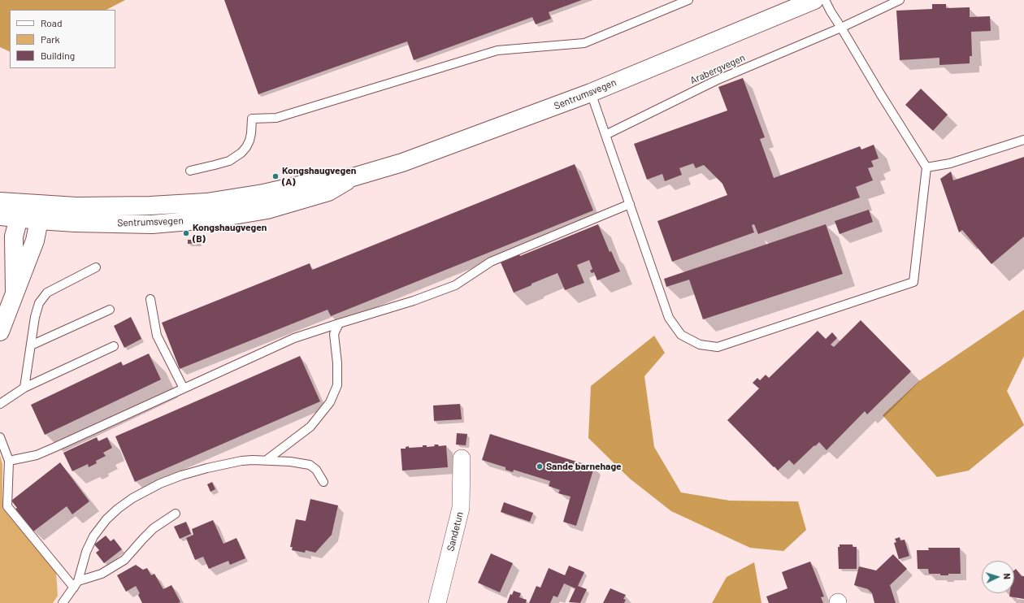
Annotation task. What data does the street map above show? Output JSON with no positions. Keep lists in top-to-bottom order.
{
  "streets": {
    "main road": ["Sentrumsvegen"],
    "street": ["Sandetun"],
    "lane": ["Arabergvegen"]
  },
  "places": ["Kongshaugvegen (A)", "Kongshaugvegen (B)", "Sande barnehage"],
  "legend": ["Road", "Park", "Building"],
  "north": "right"
}
